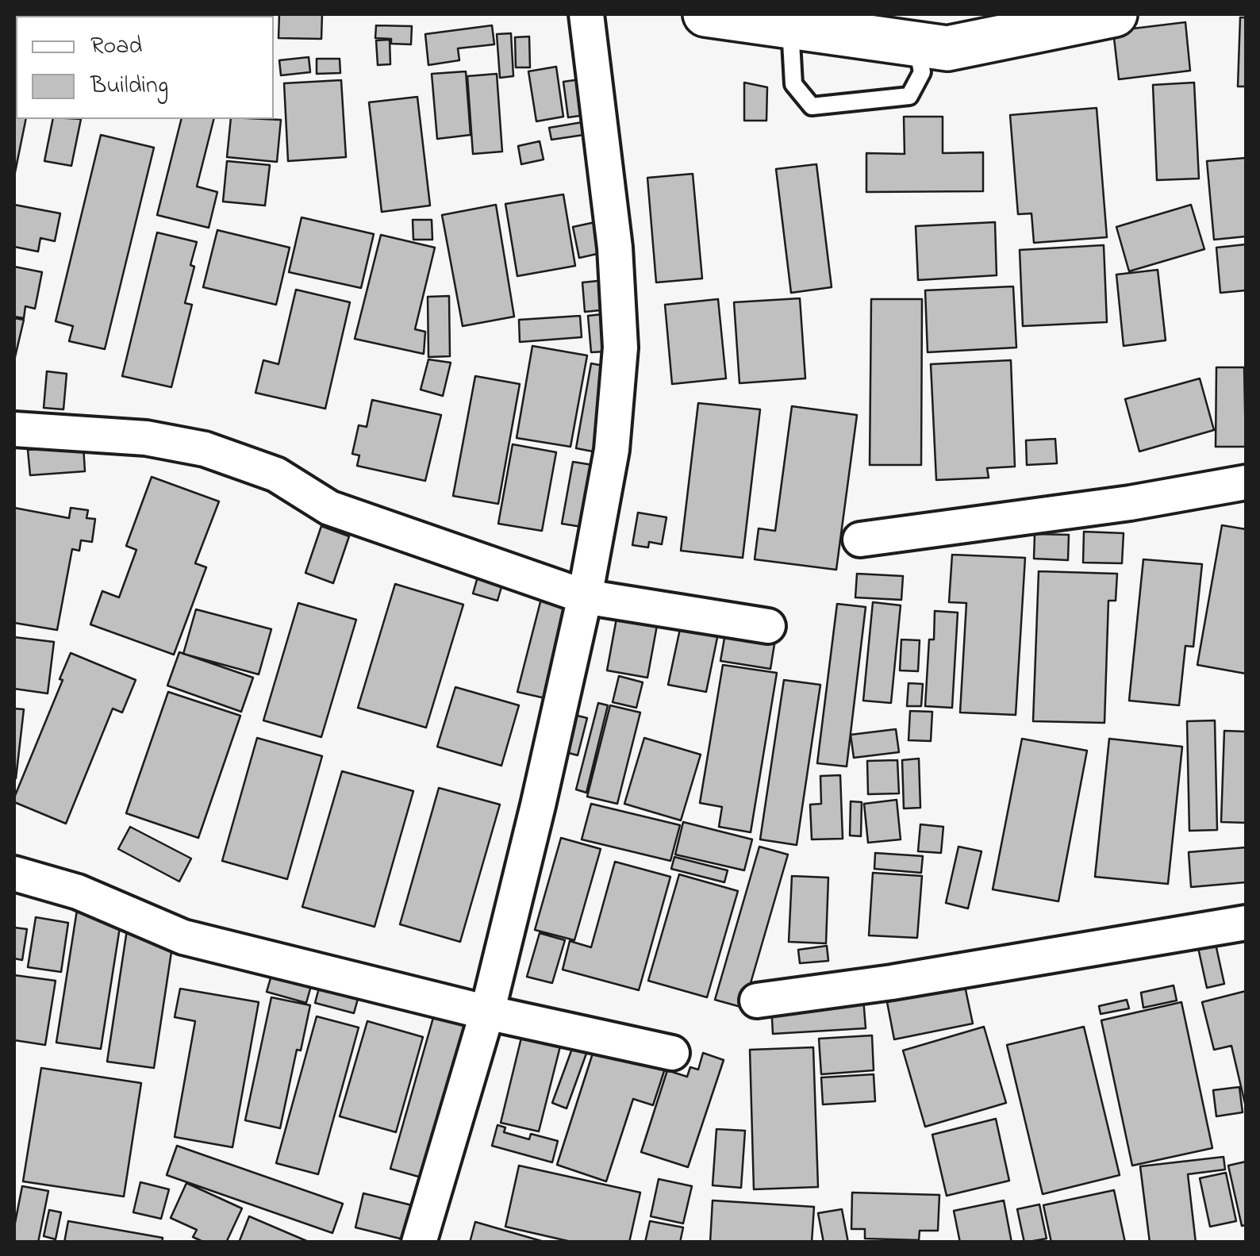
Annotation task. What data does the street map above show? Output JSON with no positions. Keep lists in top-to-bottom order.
{
  "legend": ["Road", "Building"]
}
